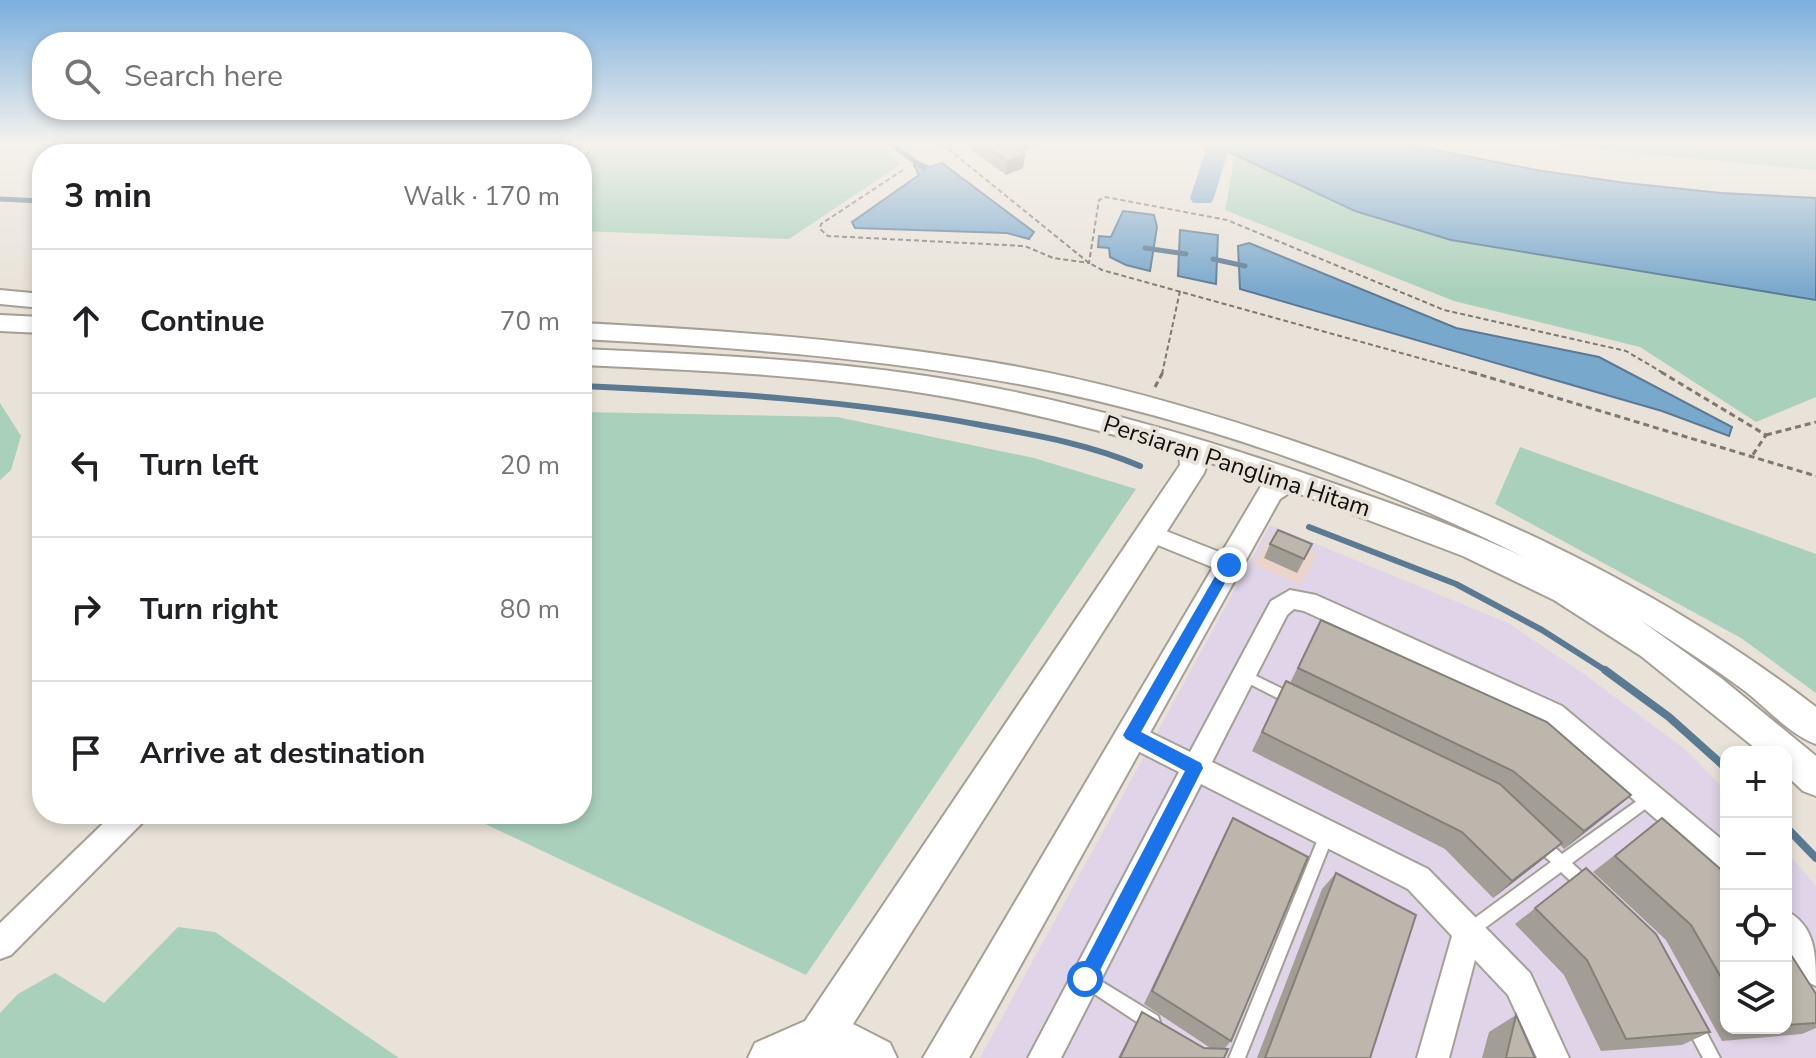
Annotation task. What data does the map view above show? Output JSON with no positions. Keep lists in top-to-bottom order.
{
  "streets": {
    "main road": ["Persiaran Panglima Hitam"]
  },
  "page": {
    "search": "Search here",
    "heading": ["3 min", "Walk · 170 m"],
    "list": [
      ["Continue", "70 m"],
      ["Turn left", "20 m"],
      ["Turn right", "80 m"],
      "Arrive at destination"
    ],
    "map_buttons": ["+", "−"]
  }
}
